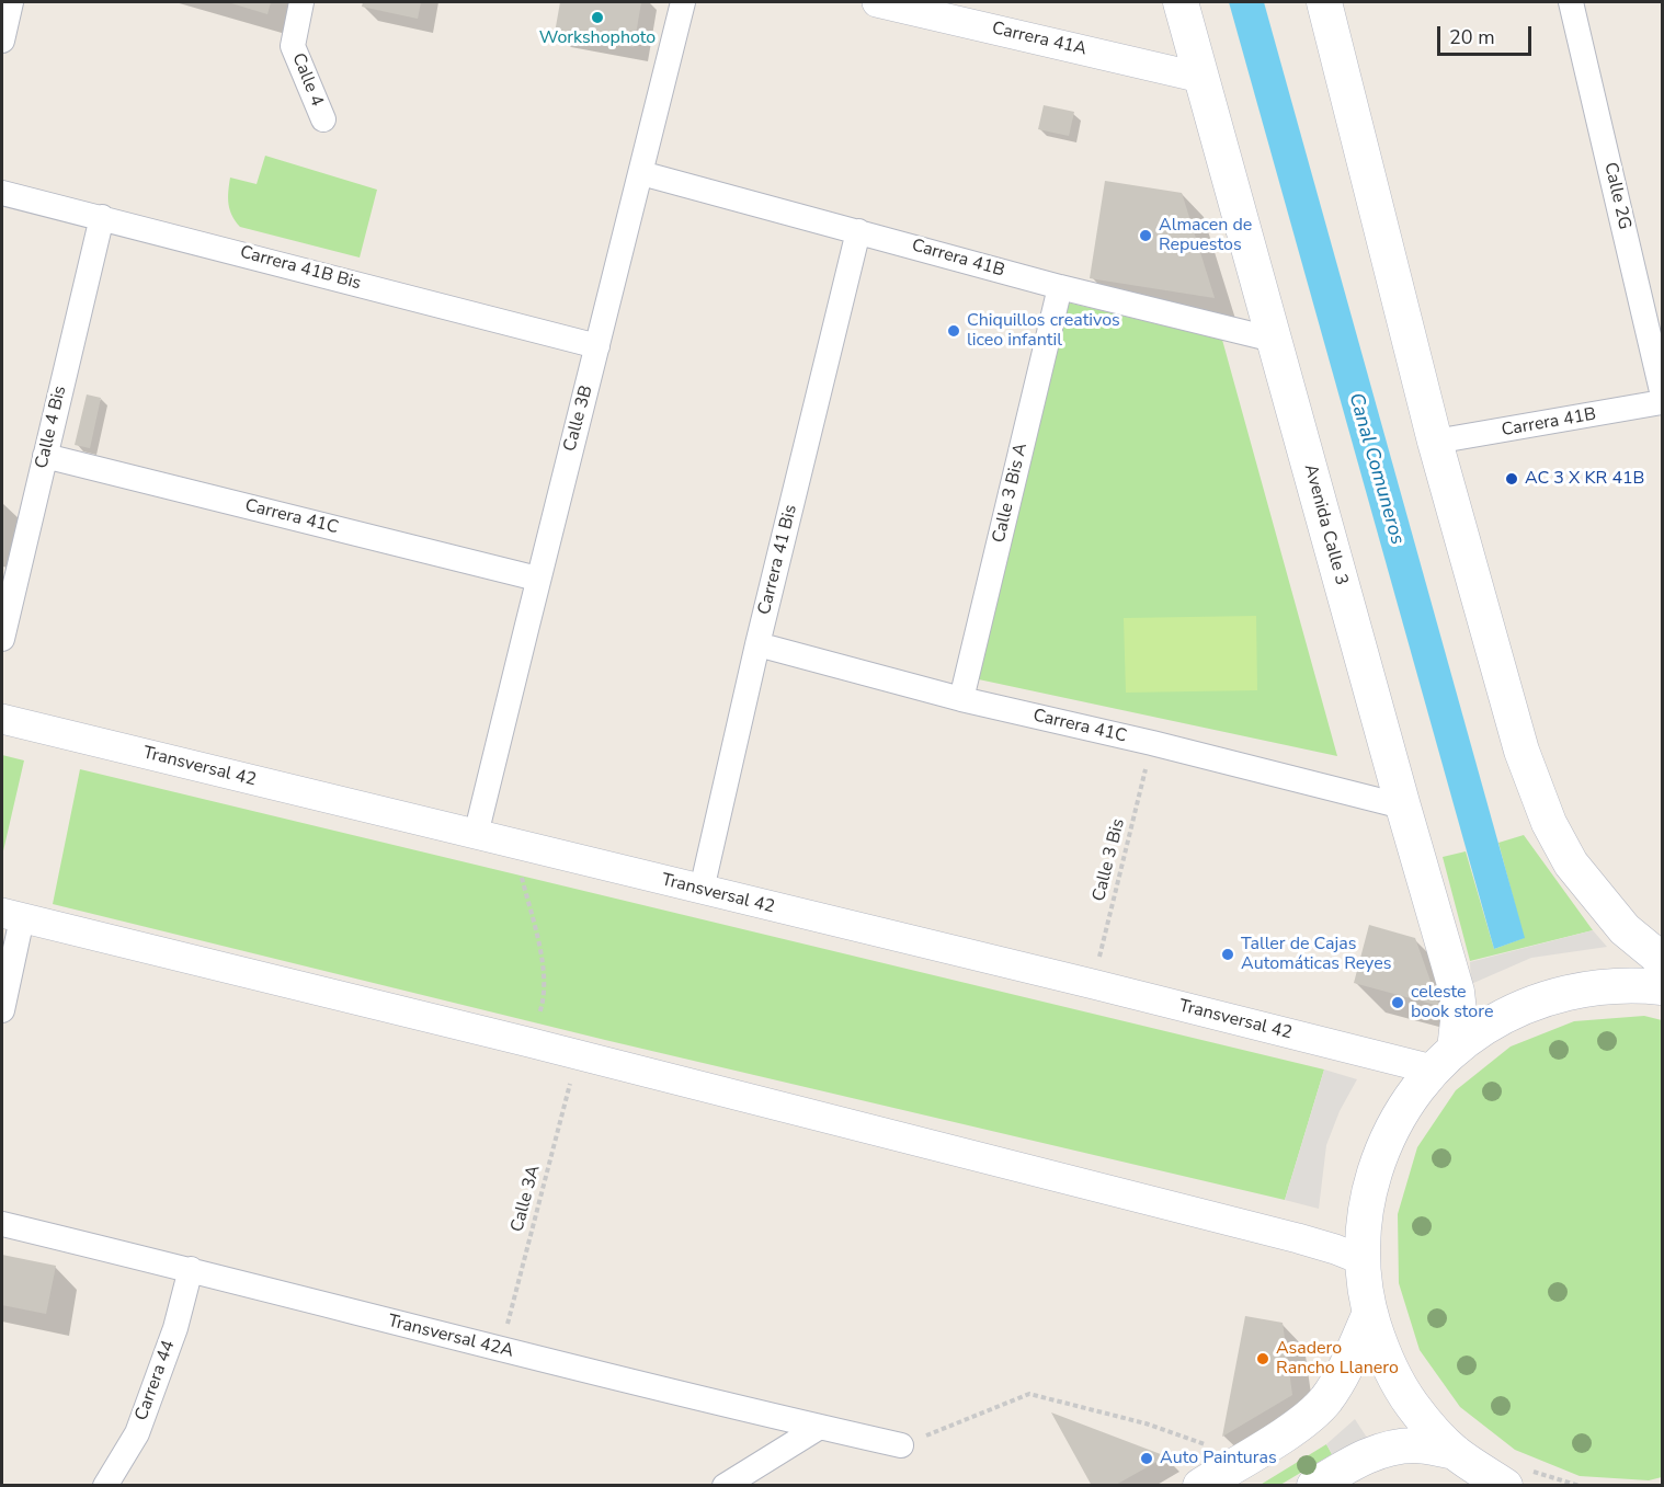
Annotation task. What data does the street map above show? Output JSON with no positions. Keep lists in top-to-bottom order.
{
  "streets": {
    "main road": ["Avenida Calle 3"],
    "street": [
      "Carrera 41A",
      "Calle 4",
      "Calle 2G",
      "Carrera 41B",
      "Carrera 41B Bis",
      "Calle 3B",
      "Calle 4 Bis",
      "Calle 3 Bis A",
      "Carrera 41C",
      "Carrera 41 Bis",
      "Transversal 42",
      "Transversal 42A",
      "Carrera 44"
    ],
    "path": ["Calle 3 Bis", "Calle 3A"]
  },
  "crossings": [
    ["Carrera 41A", "Avenida Calle 3"],
    ["Carrera 41B", "Calle 3B"],
    ["Carrera 41B", "Calle 3 Bis A"],
    ["Carrera 41B", "Avenida Calle 3"],
    ["Carrera 41B", "Carrera 41 Bis"],
    ["Carrera 41B Bis", "Calle 3B"],
    ["Carrera 41B Bis", "Calle 4 Bis"],
    ["Calle 3B", "Carrera 41C"],
    ["Calle 3B", "Transversal 42"],
    ["Calle 4 Bis", "Carrera 41C"],
    ["Calle 3 Bis A", "Carrera 41C"],
    ["Carrera 41C", "Avenida Calle 3"],
    ["Carrera 41C", "Carrera 41 Bis"],
    ["Carrera 41C", "Calle 3 Bis"],
    ["Avenida Calle 3", "Transversal 42"],
    ["Carrera 41 Bis", "Transversal 42"],
    ["Transversal 42", "Calle 3 Bis"],
    ["Calle 3A", "Transversal 42A"],
    ["Transversal 42A", "Carrera 44"]
  ],
  "water": ["Canal Comuneros"],
  "places": [
    "Workshophoto",
    "Almacen de Repuestos",
    "Chiquillos creativos liceo infantil",
    "AC 3 X KR 41B",
    "Taller de Cajas Automáticas Reyes",
    "celeste book store",
    "Asadero Rancho Llanero",
    "Auto Painturas"
  ],
  "scale_bar": "20 m"
}
